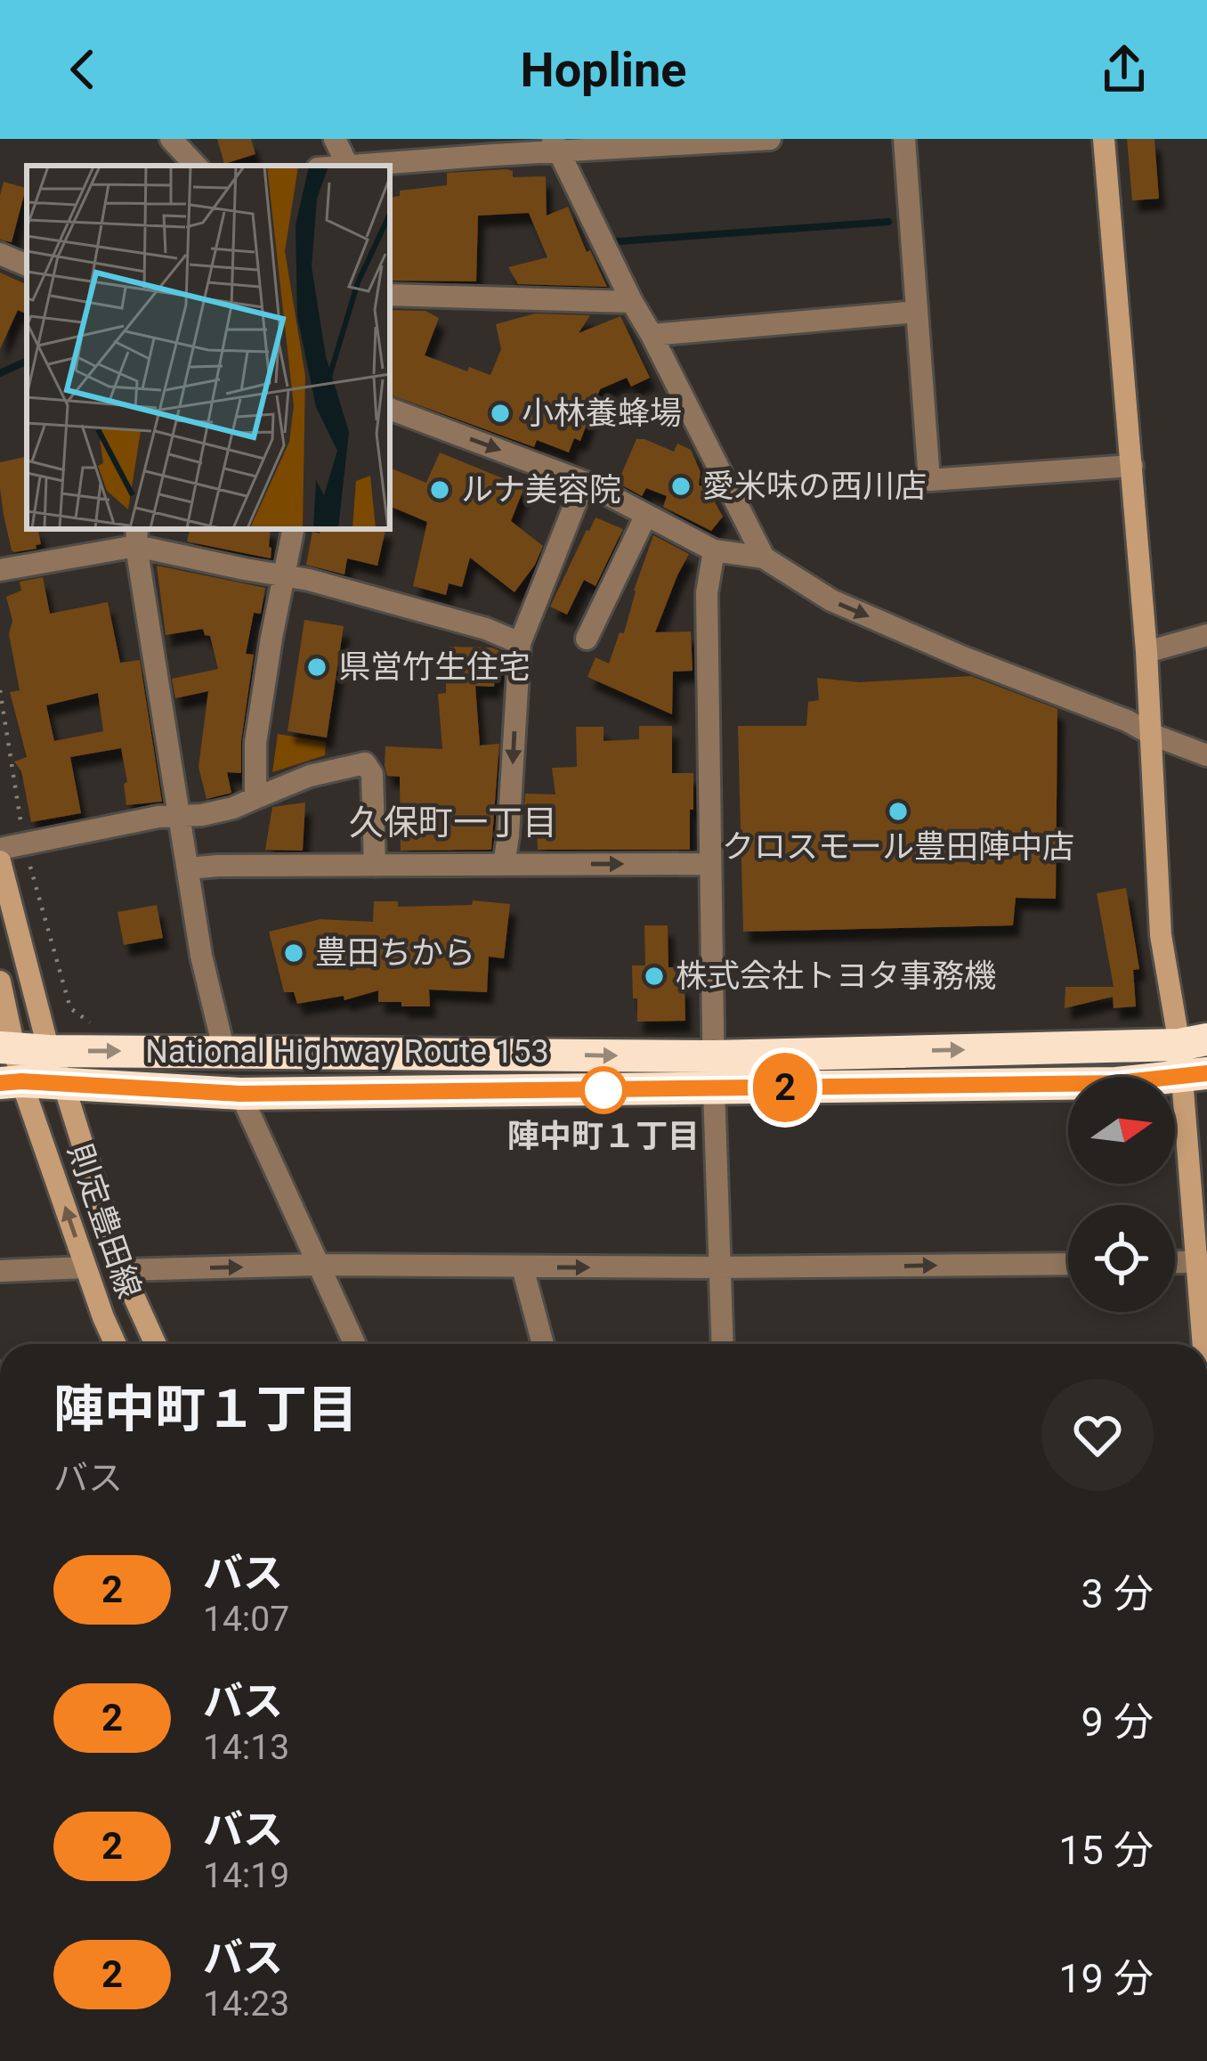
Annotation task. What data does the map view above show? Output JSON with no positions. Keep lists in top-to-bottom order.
{
  "streets": {
    "highway": ["National Highway Route 153"],
    "street": ["則定豊田線"]
  },
  "crossings": [
    ["National Highway Route 153", "則定豊田線"]
  ],
  "districts": ["久保町一丁目"],
  "places": [
    "小林養蜂場",
    "愛米味の西川店",
    "ルナ美容院",
    "県営竹生住宅",
    "クロスモール豊田陣中店",
    "豊田ちから",
    "株式会社トヨタ事務機",
    "陣中町１丁目"
  ],
  "lines": ["bus line 2"],
  "north": "right",
  "page": {
    "header": "Hopline",
    "on_map": "2",
    "heading": ["陣中町１丁目", "バス"],
    "list": [
      {
        "mark": "2",
        "name": "バス",
        "note": "14:07",
        "value": "3 分"
      },
      {
        "mark": "2",
        "name": "バス",
        "note": "14:13",
        "value": "9 分"
      },
      {
        "mark": "2",
        "name": "バス",
        "note": "14:19",
        "value": "15 分"
      },
      {
        "mark": "2",
        "name": "バス",
        "note": "14:23",
        "value": "19 分"
      }
    ]
  }
}
